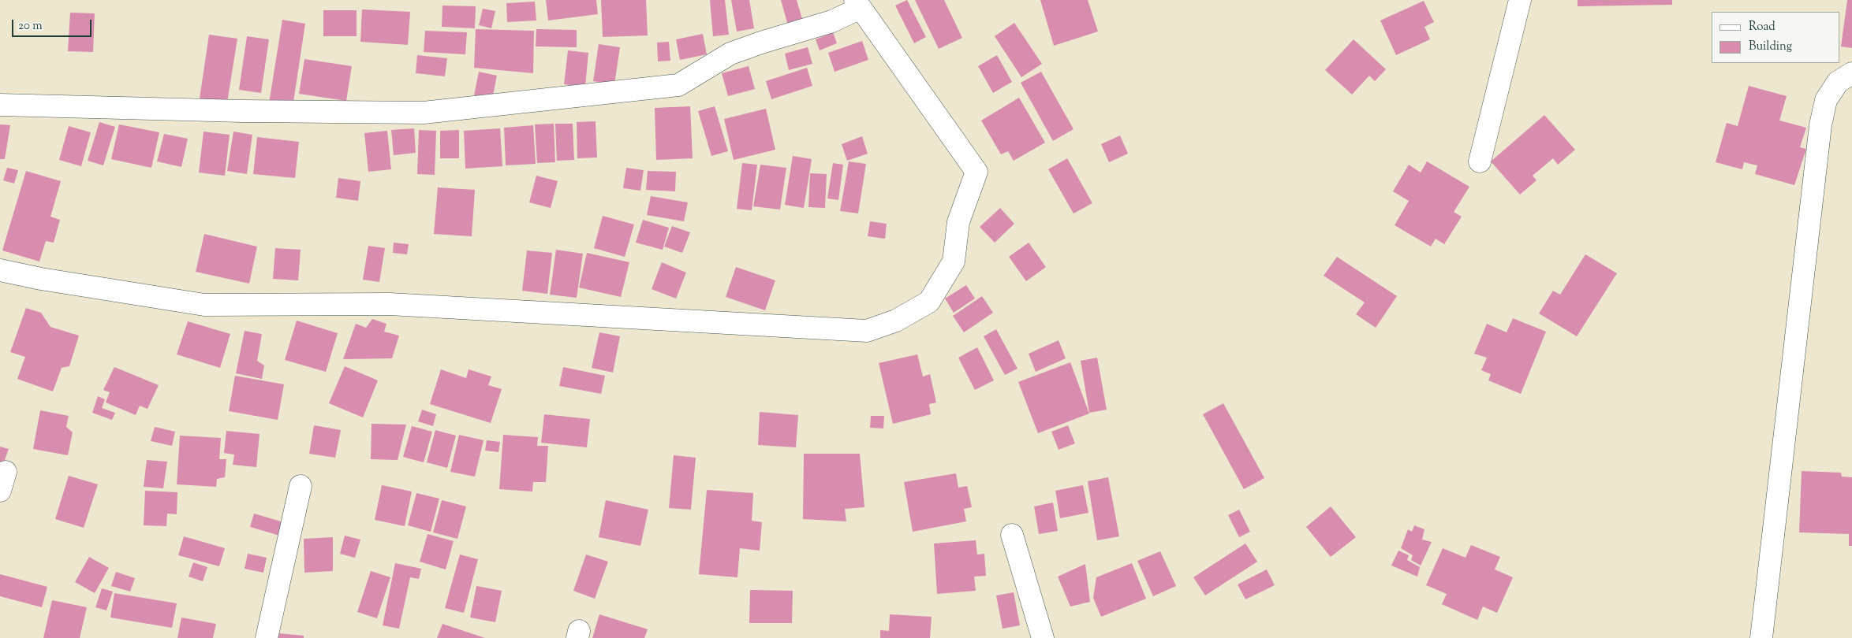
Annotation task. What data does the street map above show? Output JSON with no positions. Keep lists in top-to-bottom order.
{
  "legend": ["Road", "Building"],
  "scale_bar": "20 m"
}
